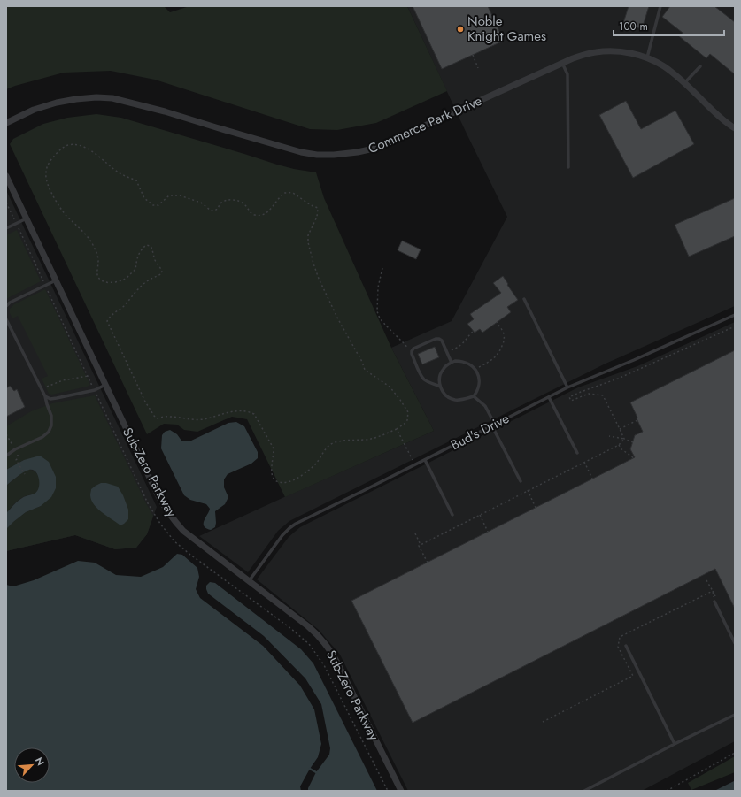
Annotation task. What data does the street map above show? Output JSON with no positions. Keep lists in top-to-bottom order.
{
  "streets": {
    "street": ["Commerce Park Drive", "Sub-Zero Parkway"],
    "lane": ["Bud's Drive"]
  },
  "crossings": [
    ["Bud's Drive", "Sub-Zero Parkway"]
  ],
  "places": ["Noble Knight Games"],
  "scale_bar": "100 m",
  "north": "top right"
}
